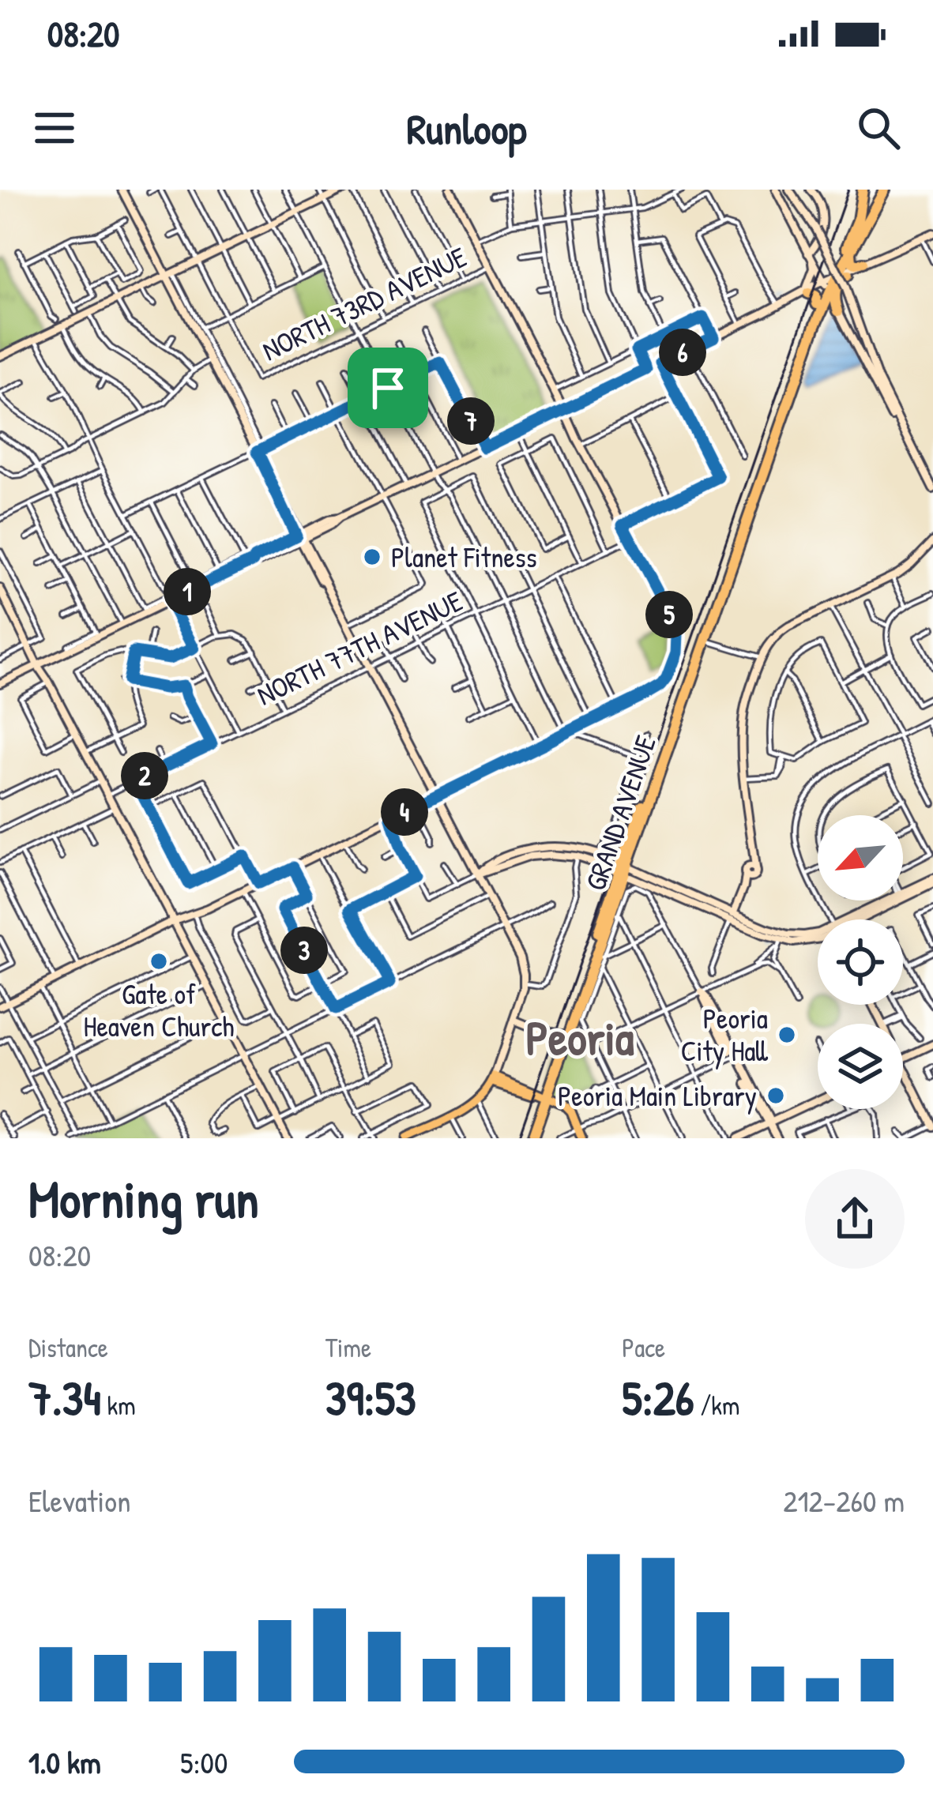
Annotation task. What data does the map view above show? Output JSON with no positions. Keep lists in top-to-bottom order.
{
  "streets": {
    "highway": ["GRAND AVENUE"],
    "street": ["NORTH 73RD AVENUE", "NORTH 77TH AVENUE"]
  },
  "districts": ["Peoria"],
  "places": [
    "Planet Fitness",
    "Gate of Heaven Church",
    "Peoria City Hall",
    "Peoria Main Library"
  ],
  "north": "bottom left",
  "page": {
    "status": "08:20",
    "header": "Runloop",
    "pins": [
      "6",
      "7",
      "1",
      "5",
      "2",
      "4",
      "3"
    ],
    "heading": ["Morning run", "08:20"],
    "stats": [
      ["Distance", "7.34 km"],
      ["Time", "39:53"],
      ["Pace", "5:26 /km"]
    ],
    "chart": ["Elevation", "212–260 m"],
    "list": [
      {
        "name": "1.0 km",
        "note": "5:00"
      }
    ]
  }
}
